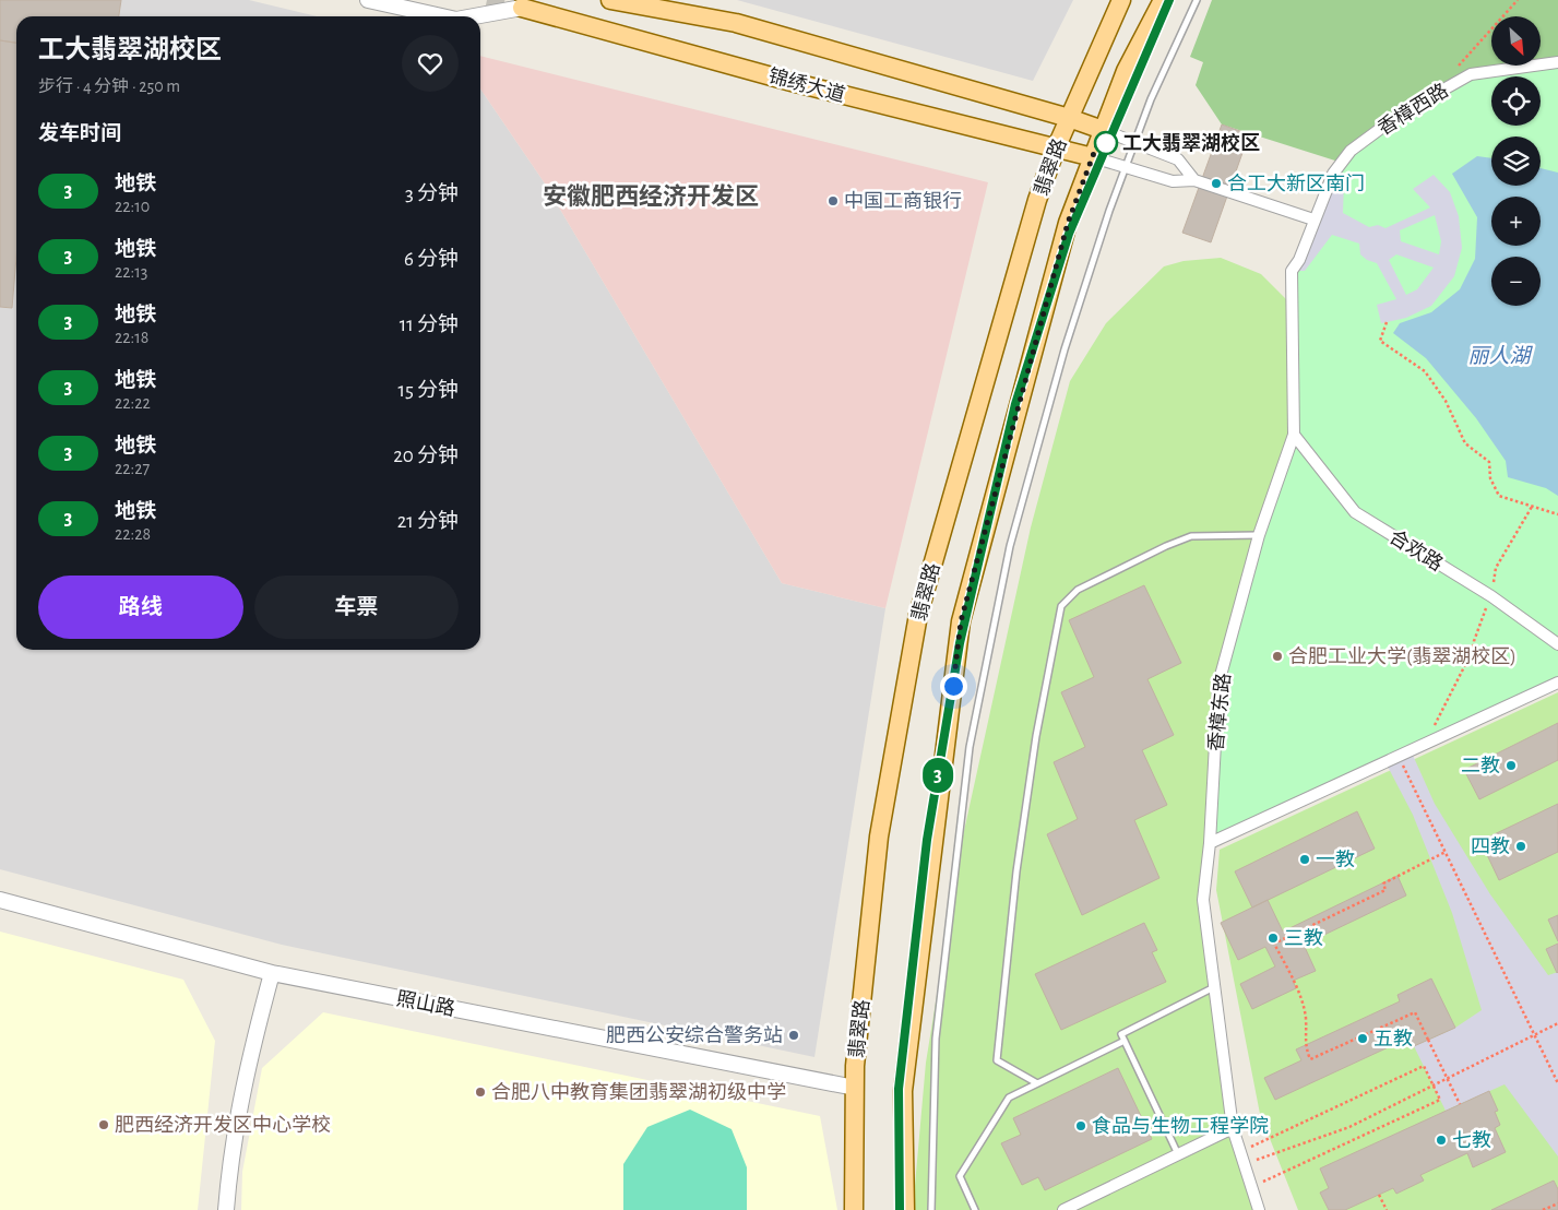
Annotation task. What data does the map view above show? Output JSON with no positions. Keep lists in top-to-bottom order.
{
  "streets": {
    "main road": ["锦绣大道", "翡翠路"],
    "street": [
      "香樟西路",
      "合欢路",
      "香樟东路",
      "照山路"
    ]
  },
  "crossings": [
    ["锦绣大道", "翡翠路"],
    ["香樟西路", "香樟东路"],
    ["翡翠路", "照山路"],
    ["合欢路", "香樟东路"]
  ],
  "districts": ["安徽肥西经济开发区"],
  "water": ["丽人湖"],
  "places": [
    "工大翡翠湖校区",
    "合工大新区南门",
    "中国工商银行",
    "合肥工业大学(翡翠湖校区)",
    "二教",
    "四教",
    "一教",
    "三教",
    "肥西公安综合警务站",
    "五教",
    "合肥八中教育集团翡翠湖初级中学",
    "肥西经济开发区中心学校",
    "食品与生物工程学院",
    "七教"
  ],
  "lines": ["metro line 3"],
  "north": "bottom right",
  "page": {
    "on_map": "3",
    "map_buttons": ["+", "−"],
    "heading": [
      ["工大翡翠湖校区", "步行 · 4 分钟 · 250 m"],
      "发车时间"
    ],
    "list": [
      {
        "mark": "3",
        "name": "地铁",
        "note": "22:10",
        "value": "3 分钟"
      },
      {
        "mark": "3",
        "name": "地铁",
        "note": "22:13",
        "value": "6 分钟"
      },
      {
        "mark": "3",
        "name": "地铁",
        "note": "22:18",
        "value": "11 分钟"
      },
      {
        "mark": "3",
        "name": "地铁",
        "note": "22:22",
        "value": "15 分钟"
      },
      {
        "mark": "3",
        "name": "地铁",
        "note": "22:27",
        "value": "20 分钟"
      },
      {
        "mark": "3",
        "name": "地铁",
        "note": "22:28",
        "value": "21 分钟"
      }
    ],
    "buttons": ["路线", "车票"]
  }
}
